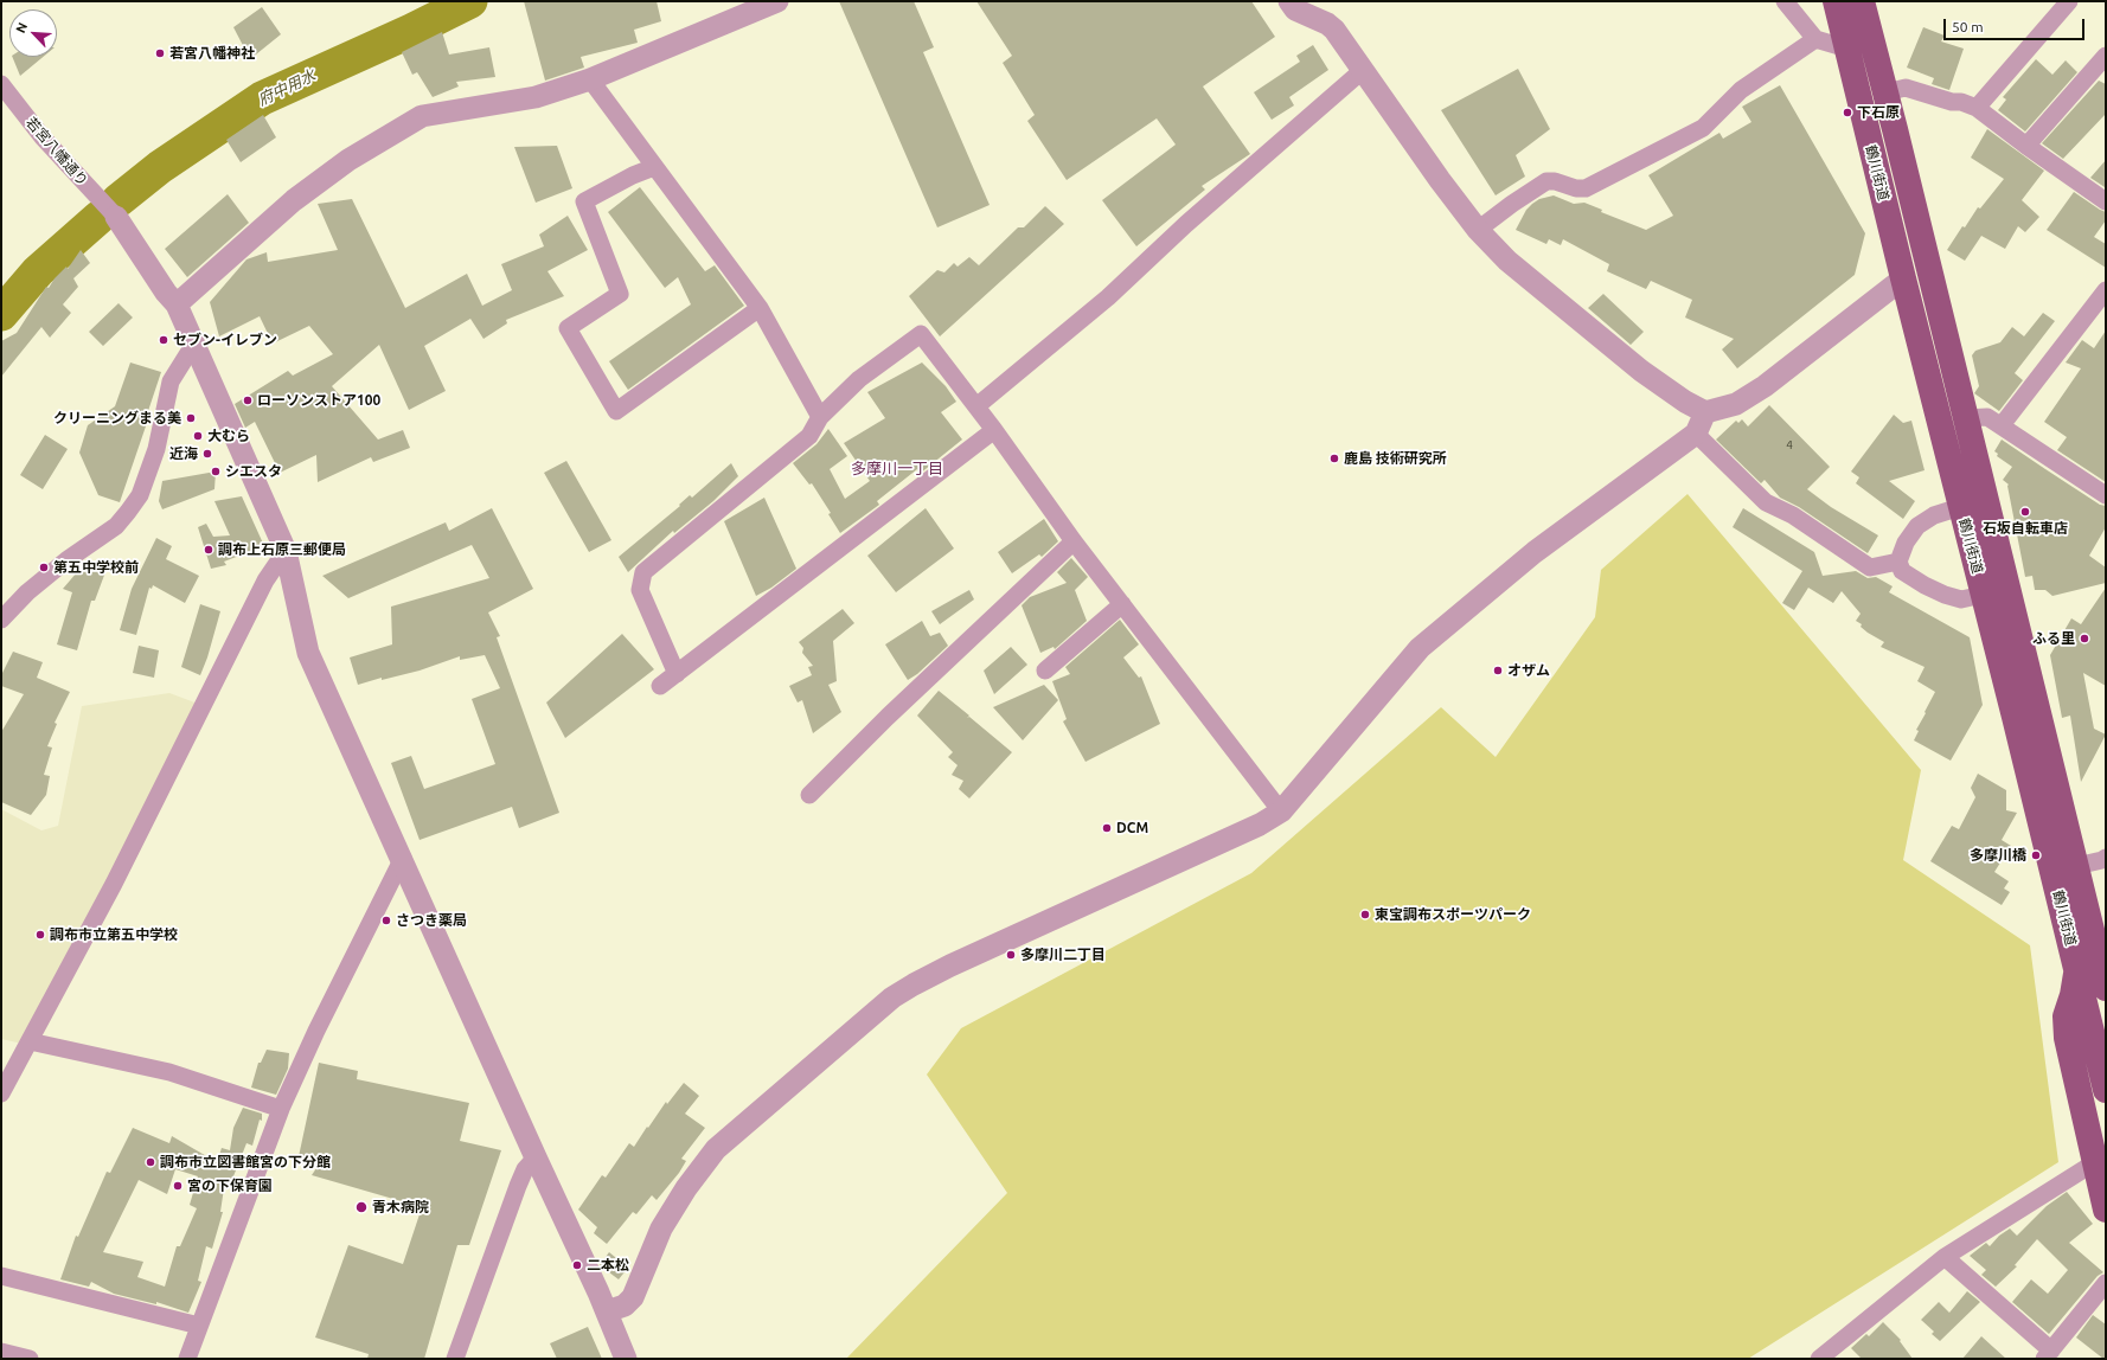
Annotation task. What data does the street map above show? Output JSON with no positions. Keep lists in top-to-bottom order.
{
  "streets": {
    "main road": ["鶴川街道"],
    "street": ["若宮八幡通り"]
  },
  "districts": ["多摩川一丁目"],
  "water": ["府中用水"],
  "places": [
    "若宮八幡神社",
    "下石原",
    "セブン-イレブン",
    "ローソンストア100",
    "クリーニングまる美",
    "大むら",
    "近海",
    "鹿島 技術研究所",
    "シエスタ",
    "石坂自転車店",
    "調布上石原三郵便局",
    "第五中学校前",
    "ふる里",
    "オザム",
    "DCM",
    "多摩川橋",
    "東宝調布スポーツパーク",
    "さつき薬局",
    "調布市立第五中学校",
    "多摩川二丁目",
    "調布市立図書館宮の下分館",
    "宮の下保育園",
    "青木病院",
    "二本松"
  ],
  "house_numbers": ["4"],
  "scale_bar": "50 m",
  "north": "top left"
}
